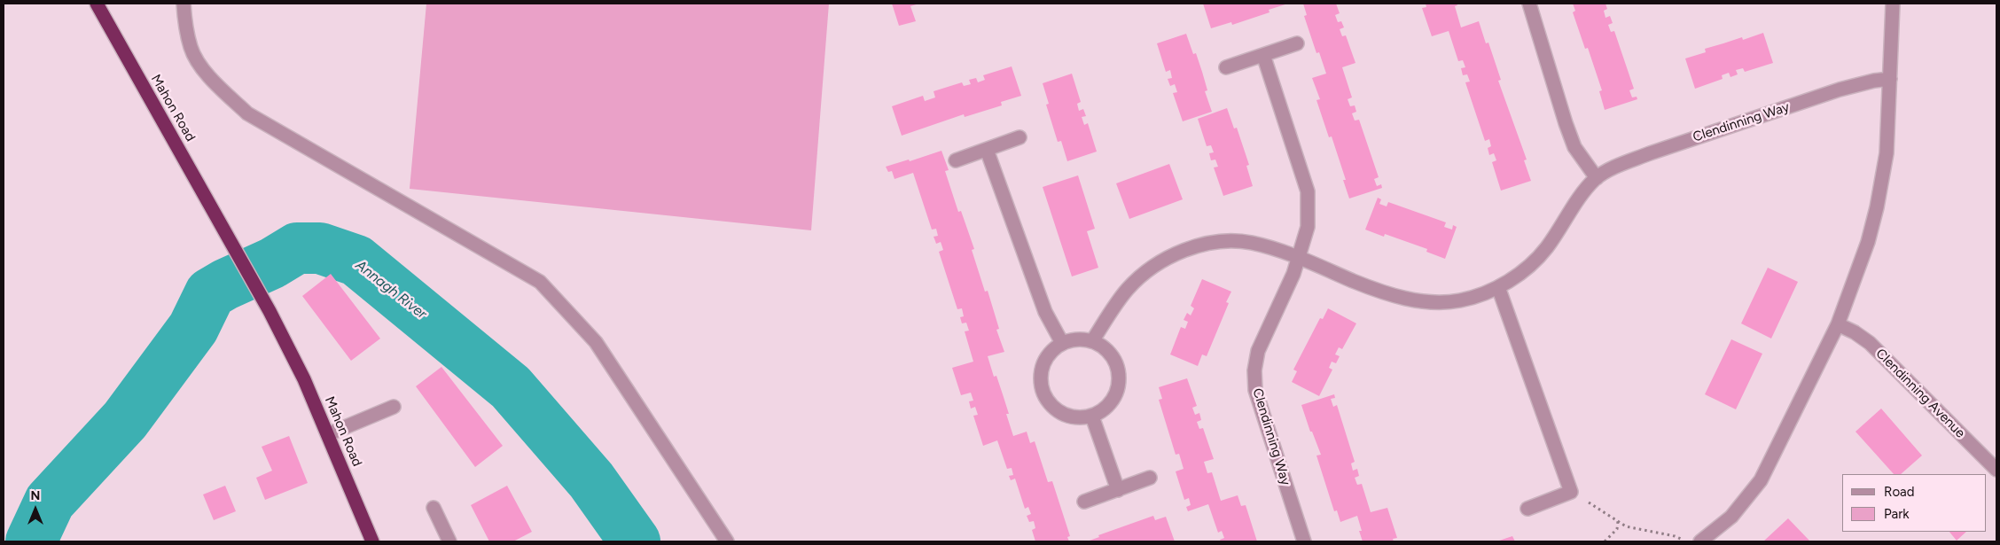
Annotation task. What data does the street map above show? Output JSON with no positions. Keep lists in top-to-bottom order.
{
  "streets": {
    "highway": ["Mahon Road"],
    "street": ["Clendinning Way", "Clendinning Avenue"]
  },
  "water": ["Annagh River"],
  "legend": ["Road", "Park"],
  "north": "top"
}
